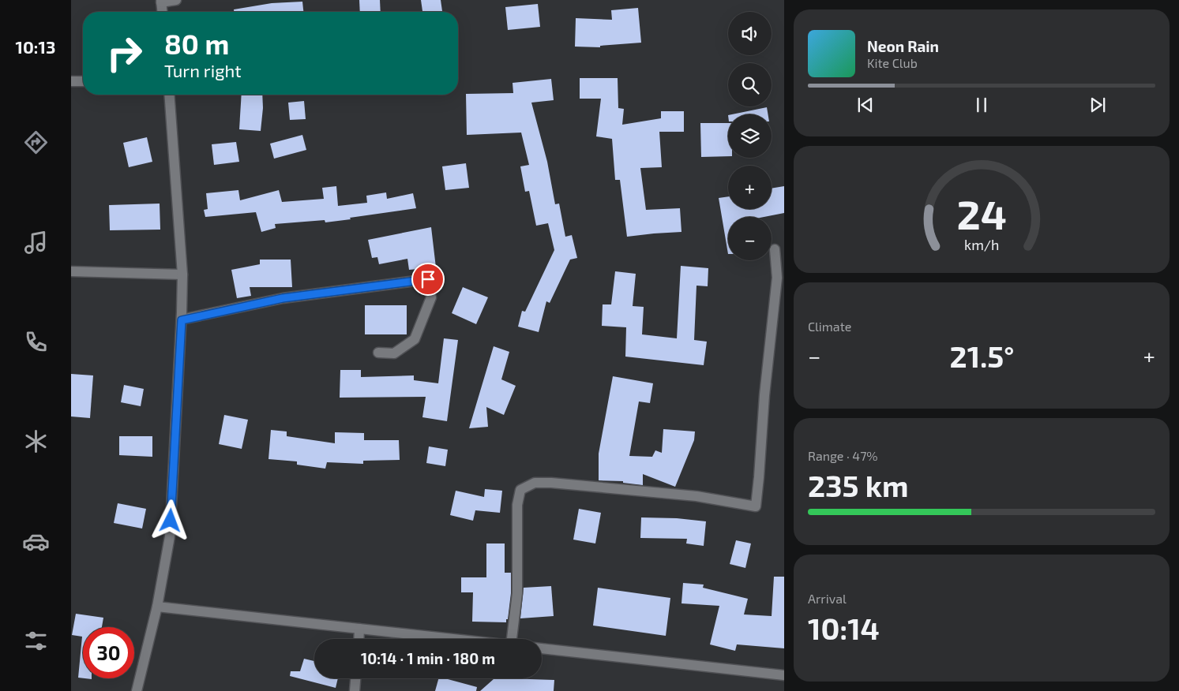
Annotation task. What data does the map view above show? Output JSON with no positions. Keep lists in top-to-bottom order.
{
  "page": {
    "tabs": "10:13",
    "map_buttons": ["+", "−"],
    "turn": ["80 m", "Turn right"],
    "song": ["Neon Rain", "Kite Club"],
    "tile": [
      "Climate",
      ["Range · 47%", "235 km"],
      ["Arrival", "10:14"]
    ],
    "heat": ["−", "21.5°", "+"],
    "limit": "30",
    "trip": "10:14 · 1 min · 180 m",
    "gauge": ["24", "km/h"]
  }
}
